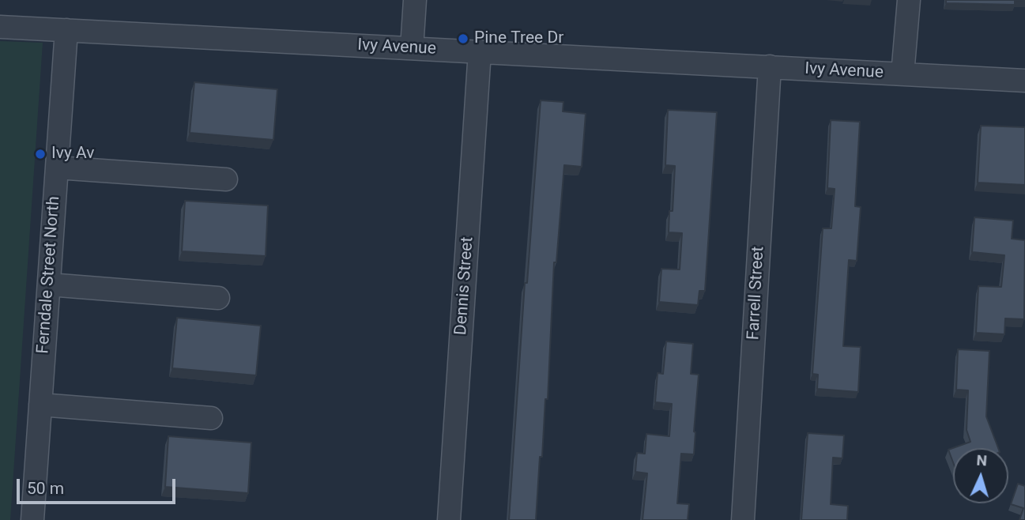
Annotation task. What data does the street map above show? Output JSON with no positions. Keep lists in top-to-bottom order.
{
  "streets": {
    "street": [
      "Ivy Avenue",
      "Ferndale Street North",
      "Dennis Street",
      "Farrell Street"
    ]
  },
  "crossings": [
    ["Ivy Avenue", "Ferndale Street North"],
    ["Ivy Avenue", "Dennis Street"],
    ["Ivy Avenue", "Farrell Street"]
  ],
  "places": ["Pine Tree Dr", "Ivy Av"],
  "scale_bar": "50 m",
  "north": "top"
}
